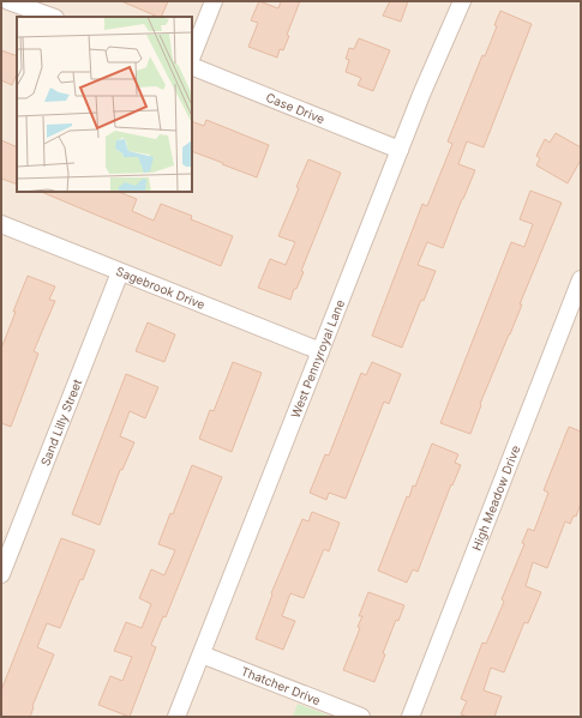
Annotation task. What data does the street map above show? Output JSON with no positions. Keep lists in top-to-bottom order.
{
  "streets": {
    "street": [
      "Case Drive",
      "Sagebrook Drive",
      "West Pennyroyal Lane",
      "Sand Lilly Street",
      "High Meadow Drive",
      "Thatcher Drive"
    ]
  },
  "crossings": [
    ["Case Drive", "West Pennyroyal Lane"],
    ["Sagebrook Drive", "West Pennyroyal Lane"],
    ["Sagebrook Drive", "Sand Lilly Street"],
    ["West Pennyroyal Lane", "Thatcher Drive"]
  ]
}
